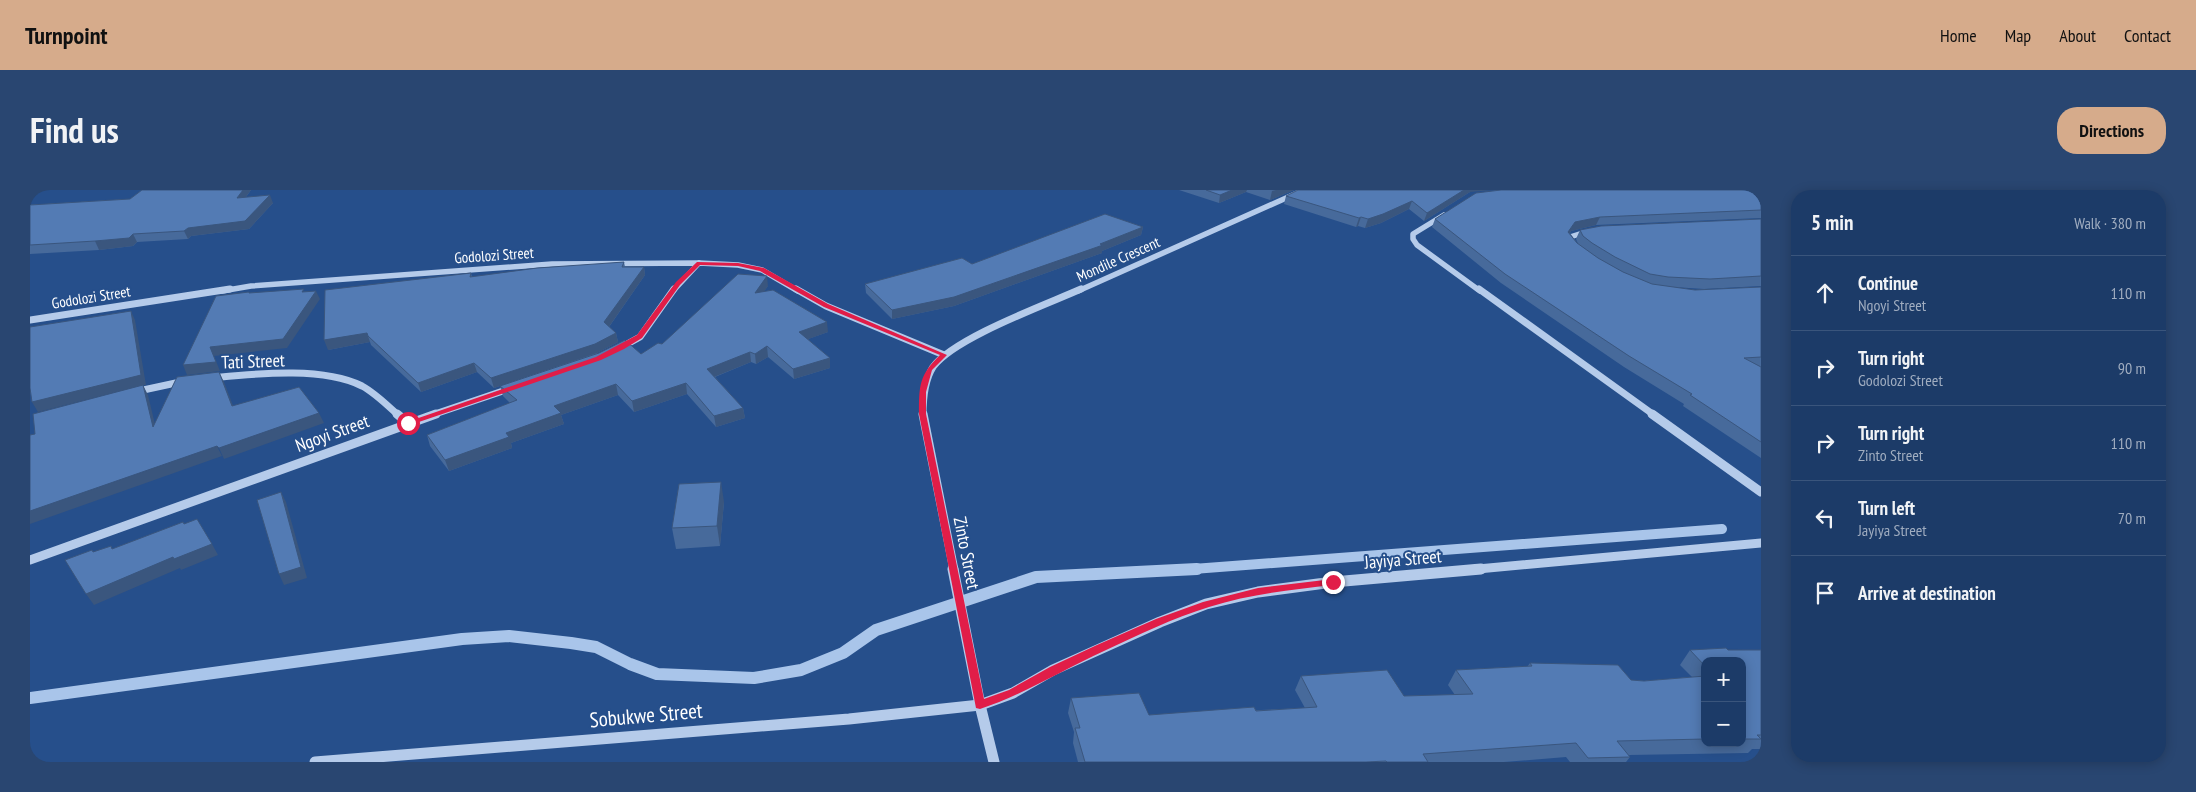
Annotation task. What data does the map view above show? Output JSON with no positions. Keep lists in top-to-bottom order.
{
  "streets": {
    "street": [
      "Godolozi Street",
      "Mondile Crescent",
      "Tati Street",
      "Ngoyi Street",
      "Zinto Street",
      "Jayiya Street",
      "Sobukwe Street"
    ]
  },
  "crossings": [
    ["Godolozi Street", "Mondile Crescent"],
    ["Godolozi Street", "Zinto Street"],
    ["Mondile Crescent", "Zinto Street"],
    ["Tati Street", "Ngoyi Street"],
    ["Zinto Street", "Jayiya Street"],
    ["Zinto Street", "Sobukwe Street"],
    ["Jayiya Street", "Sobukwe Street"]
  ],
  "page": {
    "header": "Turnpoint",
    "nav": [
      "Home",
      "Map",
      "About",
      "Contact"
    ],
    "title": "Find us",
    "buttons": "Directions",
    "heading": ["5 min", "Walk · 380 m"],
    "list": [
      ["Continue", "Ngoyi Street", "110 m"],
      ["Turn right", "Godolozi Street", "90 m"],
      ["Turn right", "Zinto Street", "110 m"],
      ["Turn left", "Jayiya Street", "70 m"],
      "Arrive at destination"
    ],
    "map_buttons": ["+", "−"]
  }
}
